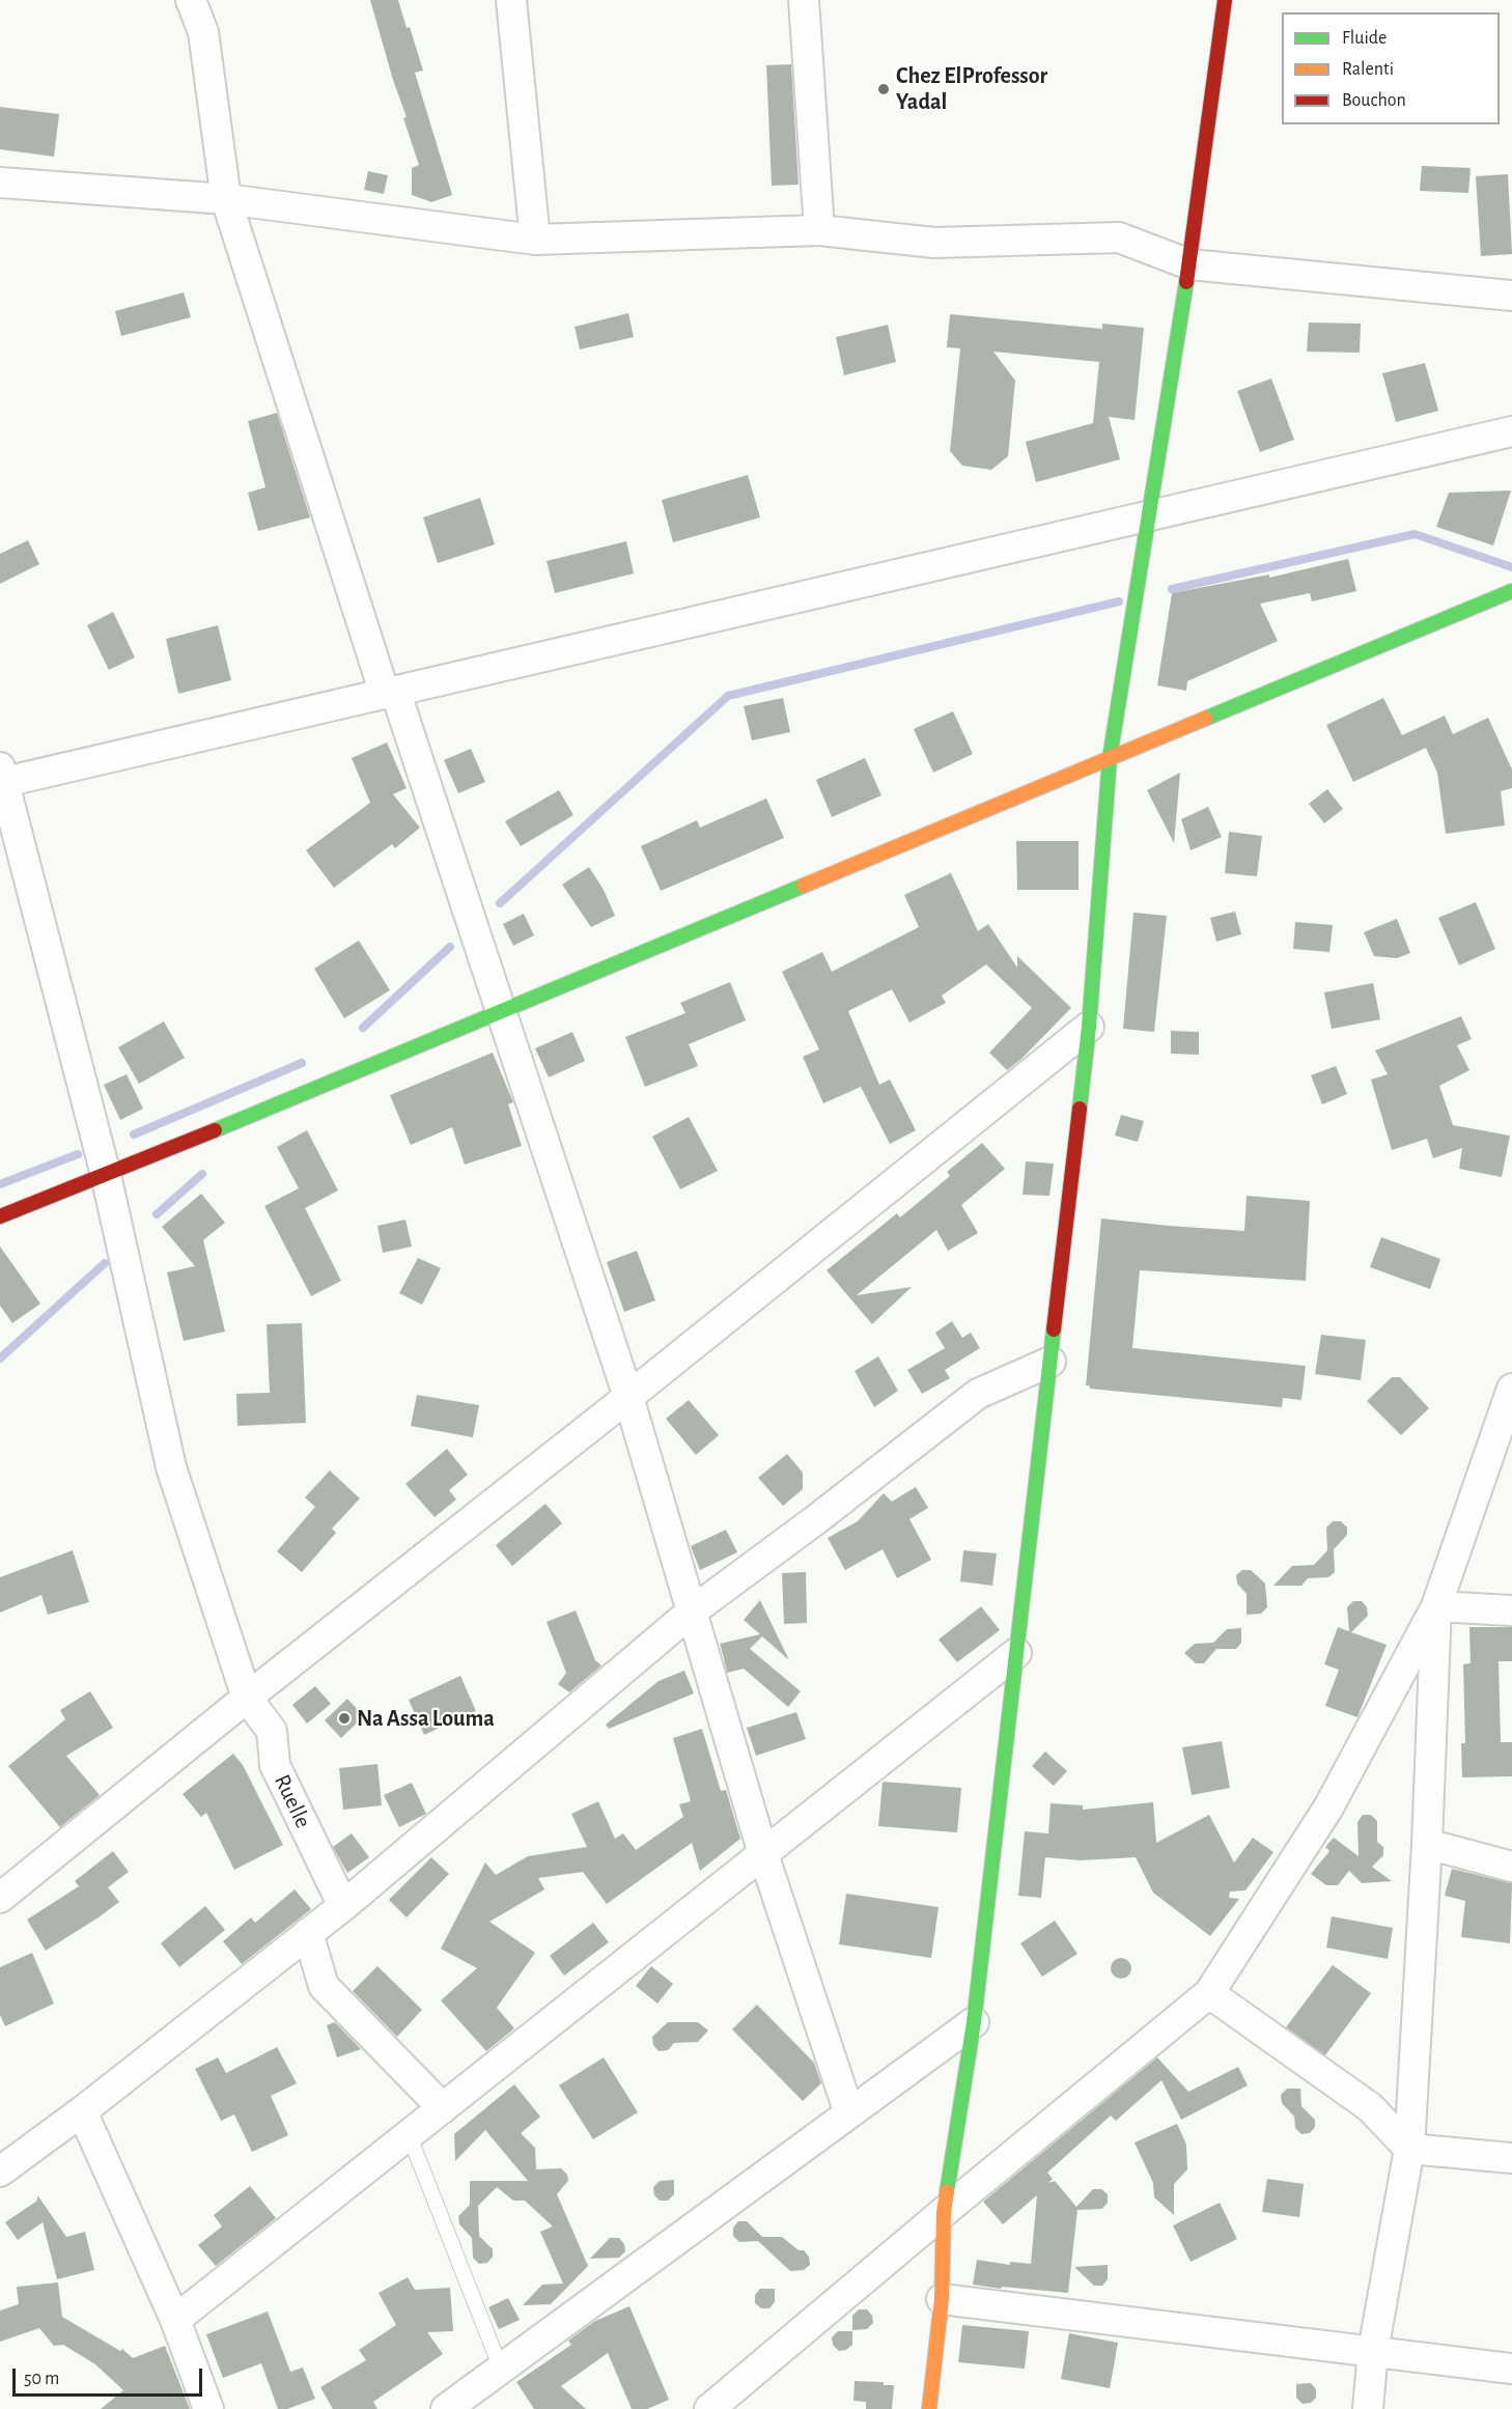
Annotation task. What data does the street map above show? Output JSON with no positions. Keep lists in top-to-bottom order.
{
  "streets": {
    "street": ["Ruelle"]
  },
  "places": ["Chez ElProfessor Yadal", "Na Assa Louma"],
  "legend": ["Fluide", "Ralenti", "Bouchon"],
  "scale_bar": "50 m"
}
